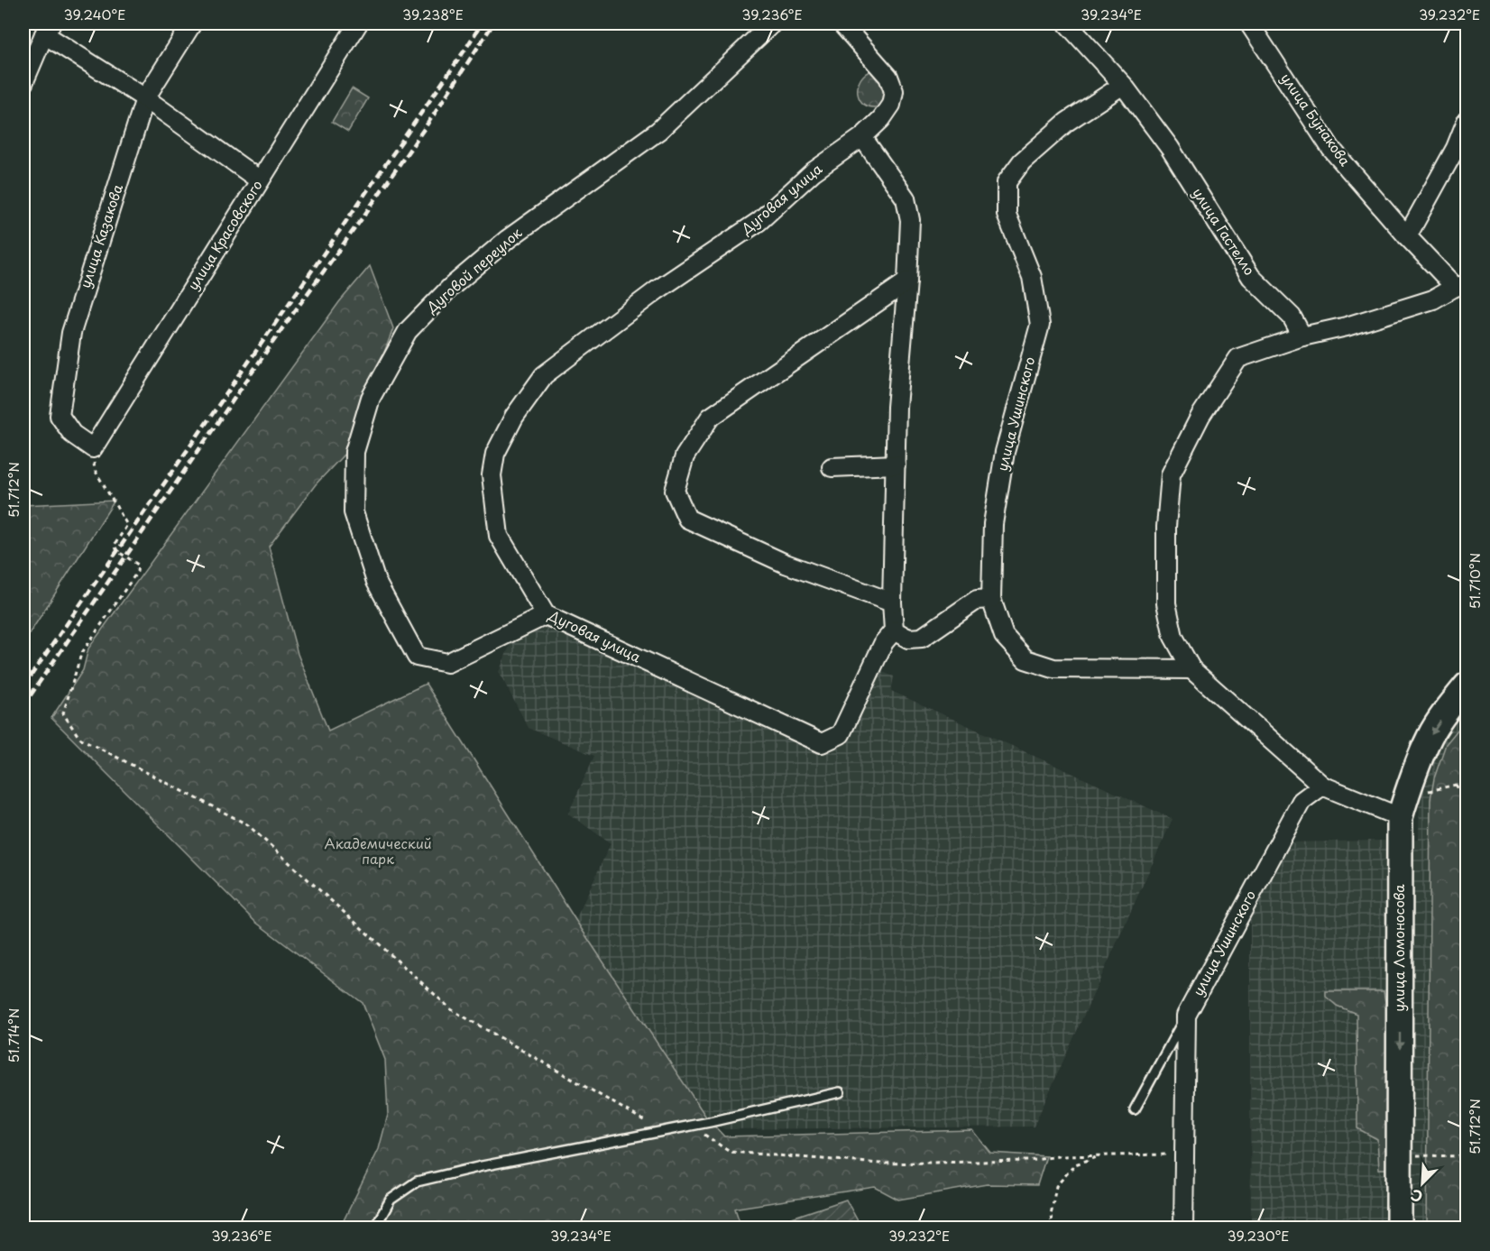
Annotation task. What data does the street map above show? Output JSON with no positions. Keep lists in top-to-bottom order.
{
  "streets": {
    "main road": ["улица Ломоносова"],
    "street": [
      "улица Бунакова",
      "Дуговая улица",
      "улица Гастелло",
      "улица Красовского",
      "улица Казакова",
      "Дуговой переулок",
      "улица Ушинского"
    ]
  },
  "crossings": [
    ["Дуговая улица", "Дуговой переулок"],
    ["улица Гастелло", "улица Ушинского"],
    ["улица Красовского", "улица Казакова"]
  ],
  "one_way": ["улица Ломоносова"],
  "parks": ["Академический парк"],
  "north": "bottom left",
  "coordinates": [
    "39.240°E",
    "39.238°E",
    "39.236°E",
    "39.234°E",
    "39.232°E",
    "51.712°N",
    "51.710°N",
    "51.714°N",
    "39.230°E"
  ]
}
